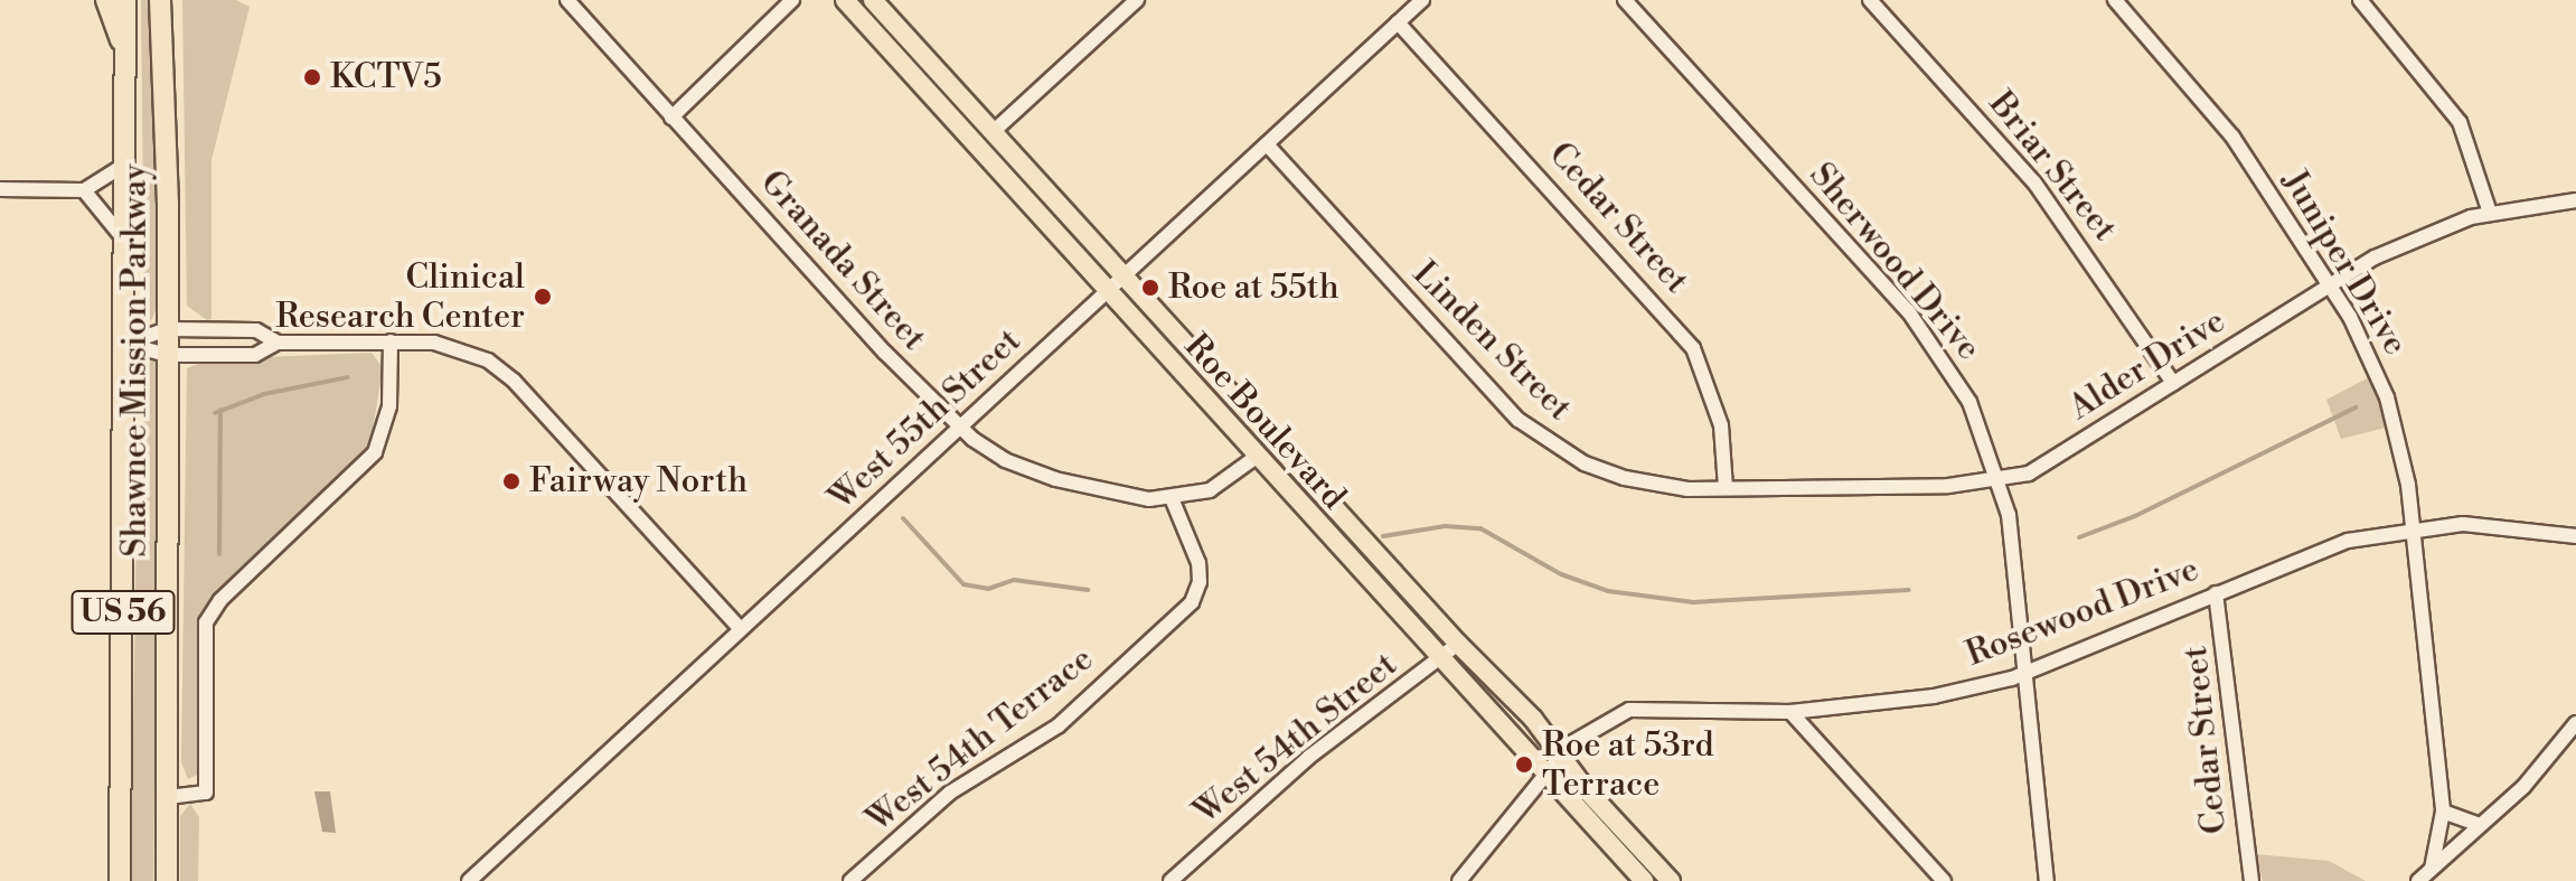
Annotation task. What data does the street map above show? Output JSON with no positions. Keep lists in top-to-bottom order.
{
  "streets": {
    "highway": ["Shawnee Mission Parkway", "US 56"],
    "main road": ["Roe Boulevard"],
    "street": [
      "Briar Street",
      "Cedar Street",
      "Granada Street",
      "Sherwood Drive",
      "Juniper Drive",
      "Linden Street",
      "Alder Drive",
      "West 55th Street",
      "Rosewood Drive",
      "West 54th Street",
      "West 54th Terrace"
    ]
  },
  "crossings": [
    ["Briar Street", "Alder Drive"],
    ["Cedar Street", "Linden Street"],
    ["Cedar Street", "Alder Drive"],
    ["Cedar Street", "West 55th Street"],
    ["Cedar Street", "Rosewood Drive"],
    ["Granada Street", "West 55th Street"],
    ["Granada Street", "West 54th Terrace"],
    ["Sherwood Drive", "Alder Drive"],
    ["Sherwood Drive", "Rosewood Drive"],
    ["Juniper Drive", "Alder Drive"],
    ["Juniper Drive", "Rosewood Drive"],
    ["Linden Street", "Alder Drive"],
    ["Linden Street", "West 55th Street"],
    ["West 55th Street", "Roe Boulevard"],
    ["Roe Boulevard", "Rosewood Drive"],
    ["Roe Boulevard", "West 54th Street"]
  ],
  "places": [
    "KCTV5",
    "Roe at 55th",
    "Clinical Research Center",
    "Fairway North",
    "Roe at 53rd Terrace"
  ]
}
